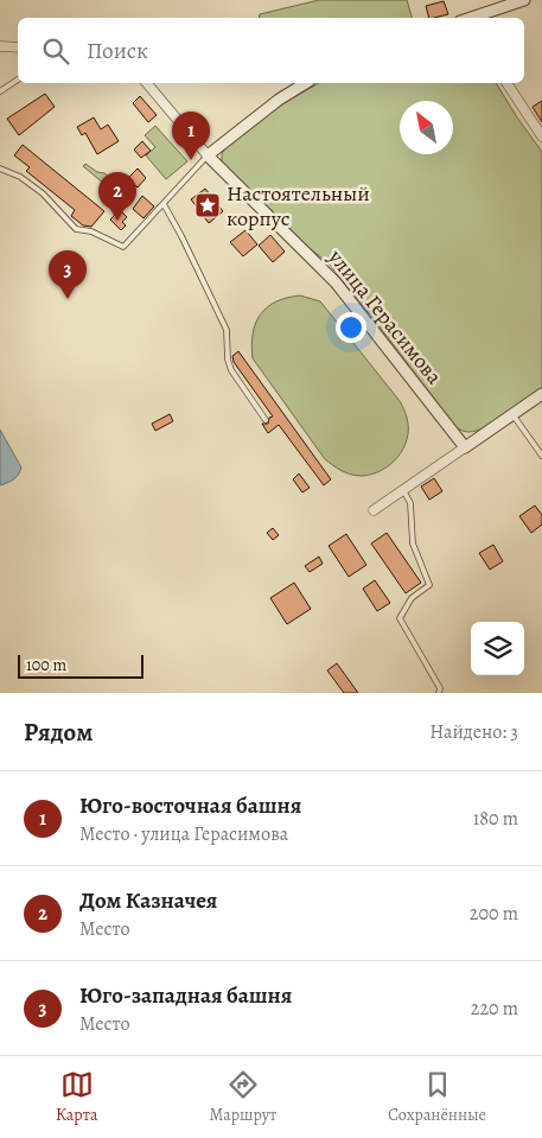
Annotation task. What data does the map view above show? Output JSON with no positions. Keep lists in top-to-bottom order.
{
  "streets": {
    "street": ["улица Герасимова"]
  },
  "places": {
    "place": ["Настоятельный корпус"]
  },
  "scale_bar": "100 m",
  "north": "top left",
  "page": {
    "search": "Поиск",
    "pins": ["1", "2", "3"],
    "scale": "100 m",
    "heading": ["Рядом", "Найдено: 3"],
    "list": [
      {
        "mark": "1",
        "name": "Юго-восточная башня",
        "note": "Место · улица Герасимова",
        "value": "180 m"
      },
      {
        "mark": "2",
        "name": "Дом Казначея",
        "note": "Место",
        "value": "200 m"
      },
      {
        "mark": "3",
        "name": "Юго-западная башня",
        "note": "Место",
        "value": "220 m"
      }
    ],
    "nav": ["Карта", "Маршрут", "Сохранённые"]
  }
}
